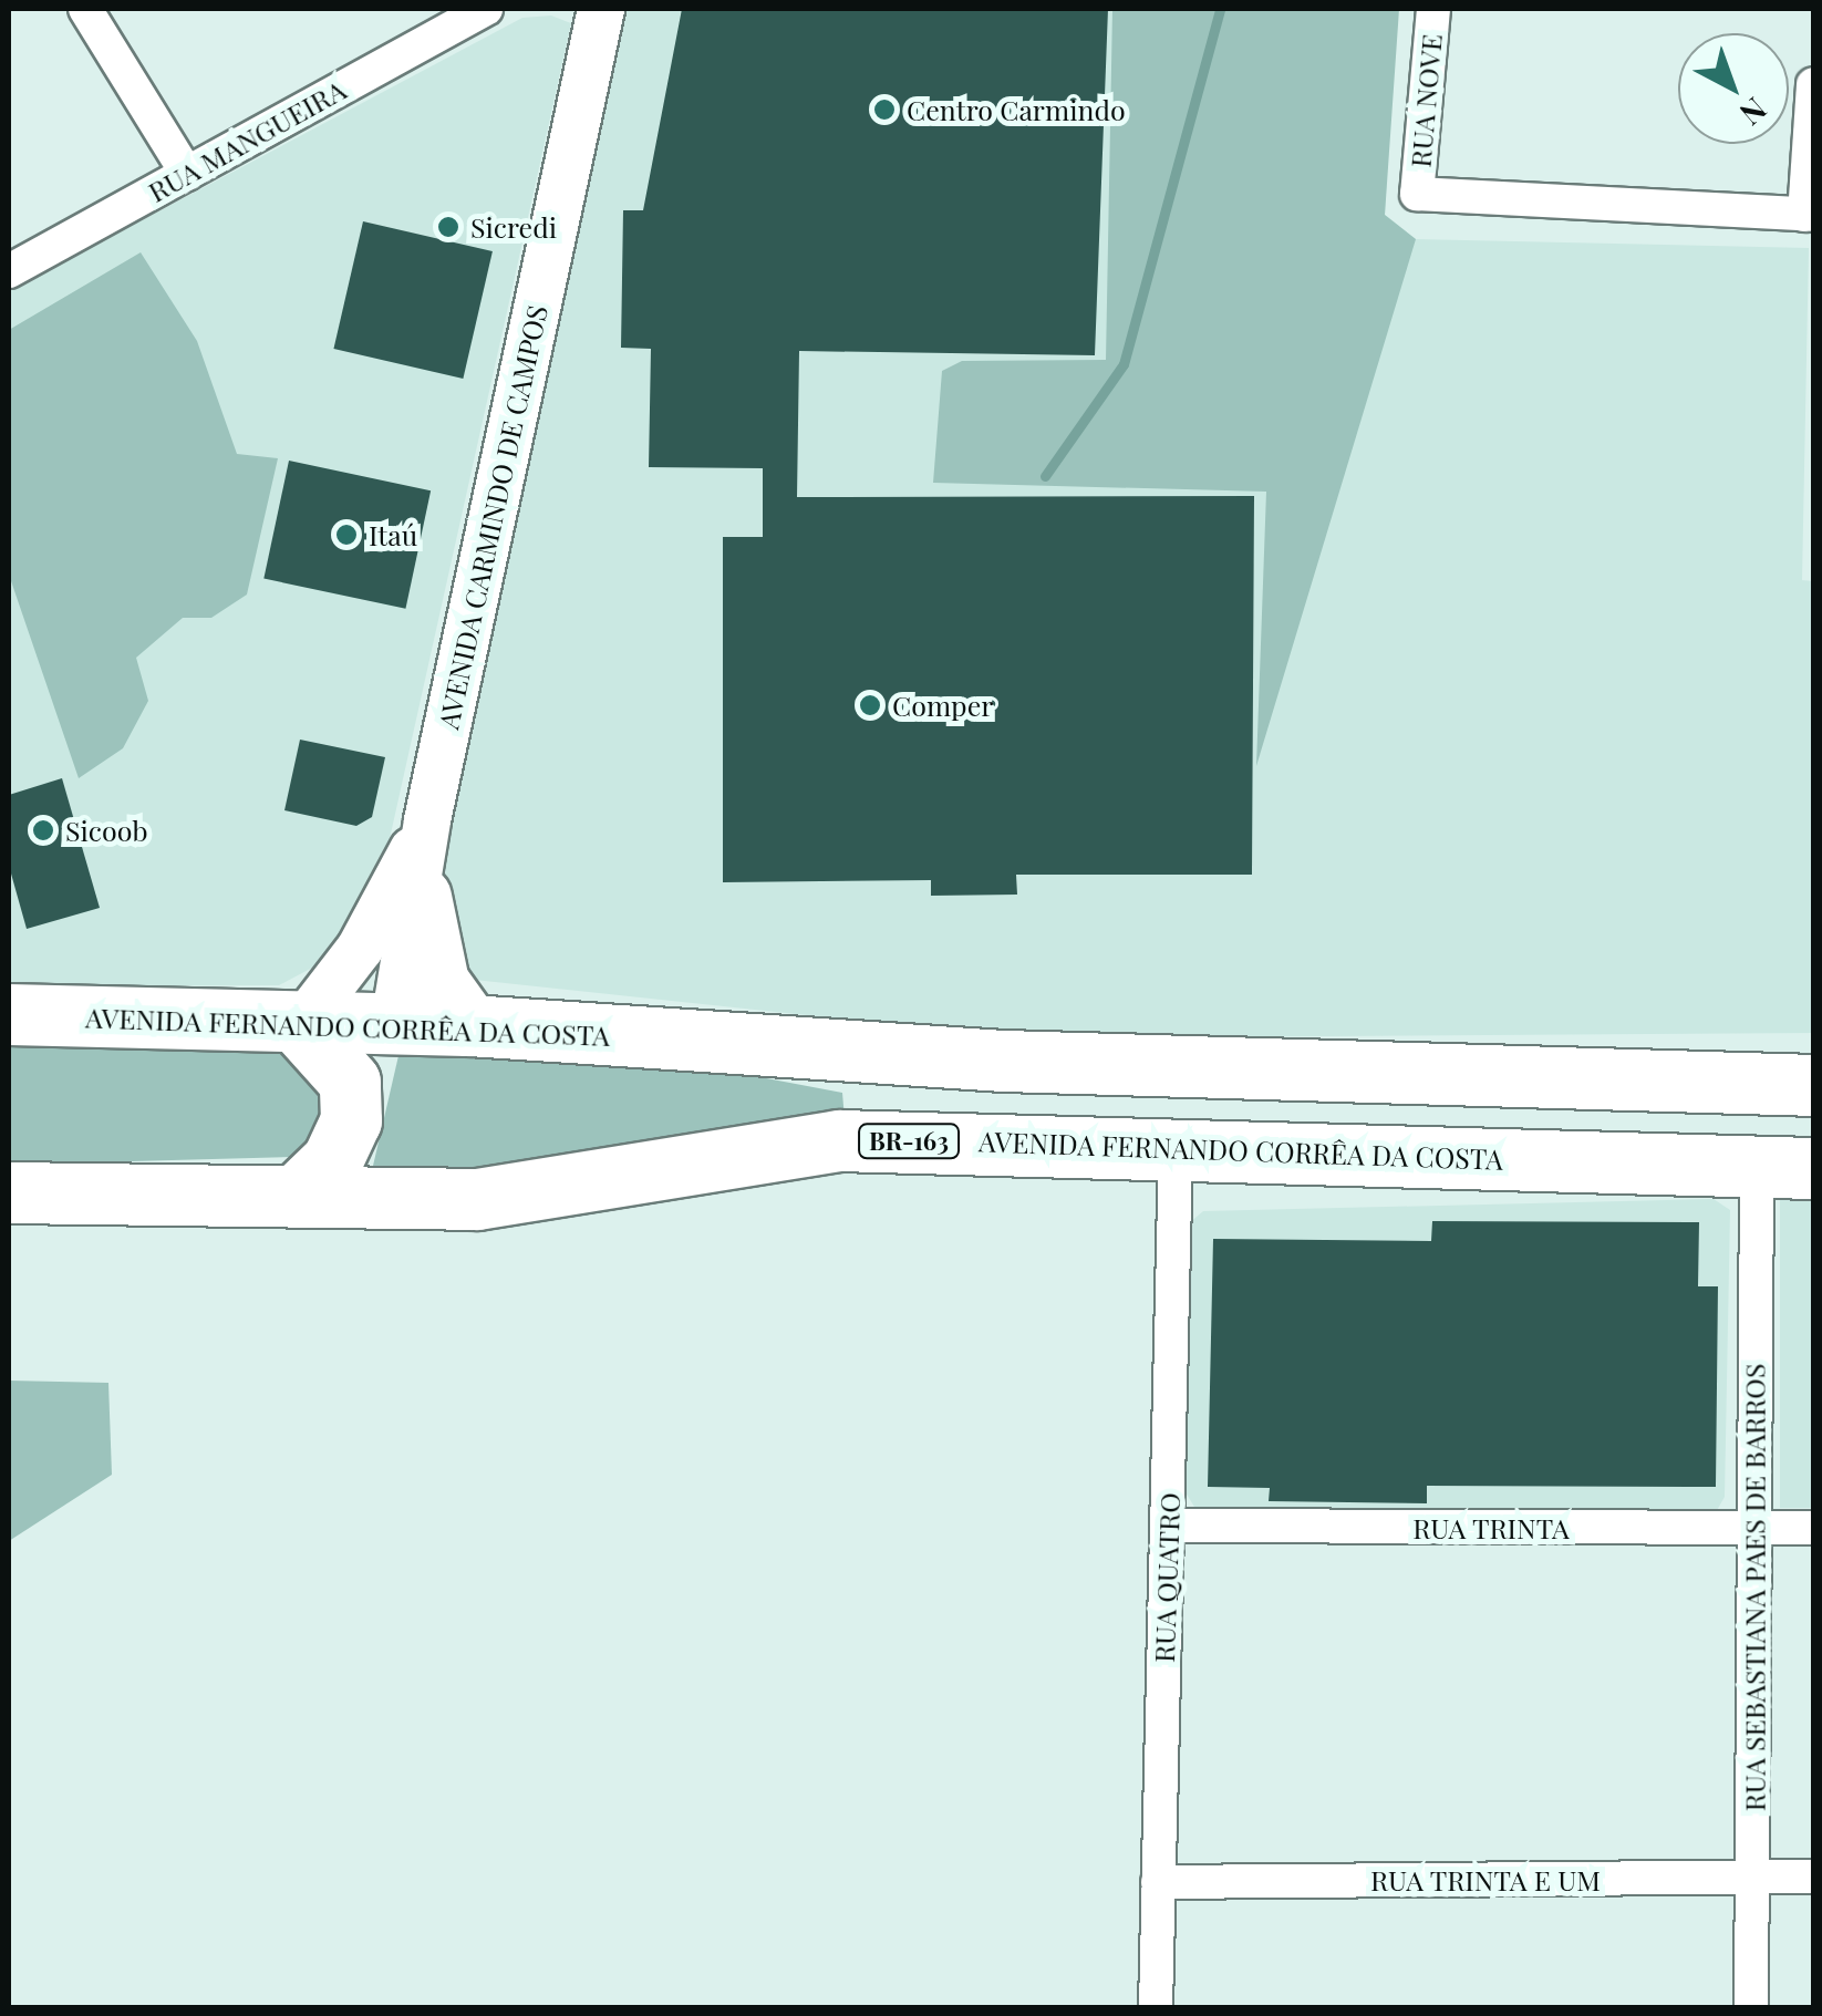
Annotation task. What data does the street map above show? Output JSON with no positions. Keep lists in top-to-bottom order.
{
  "streets": {
    "highway": ["AVENIDA FERNANDO CORRÊA DA COSTA", "BR-163"],
    "main road": ["AVENIDA CARMINDO DE CAMPOS"],
    "street": [
      "RUA NOVE",
      "RUA MANGUEIRA",
      "RUA TRINTA",
      "RUA QUATRO",
      "RUA SEBASTIANA PAES DE BARROS",
      "RUA TRINTA E UM"
    ]
  },
  "crossings": [
    ["AVENIDA CARMINDO DE CAMPOS", "AVENIDA FERNANDO CORRÊA DA COSTA"],
    ["AVENIDA FERNANDO CORRÊA DA COSTA", "RUA QUATRO"],
    ["AVENIDA FERNANDO CORRÊA DA COSTA", "RUA SEBASTIANA PAES DE BARROS"],
    ["RUA TRINTA", "RUA QUATRO"],
    ["RUA TRINTA", "RUA SEBASTIANA PAES DE BARROS"],
    ["RUA QUATRO", "RUA TRINTA E UM"],
    ["RUA SEBASTIANA PAES DE BARROS", "RUA TRINTA E UM"]
  ],
  "places": [
    "Centro Carmindo",
    "Sicredi",
    "Itaú",
    "Comper",
    "Sicoob"
  ],
  "north": "bottom right"
}
